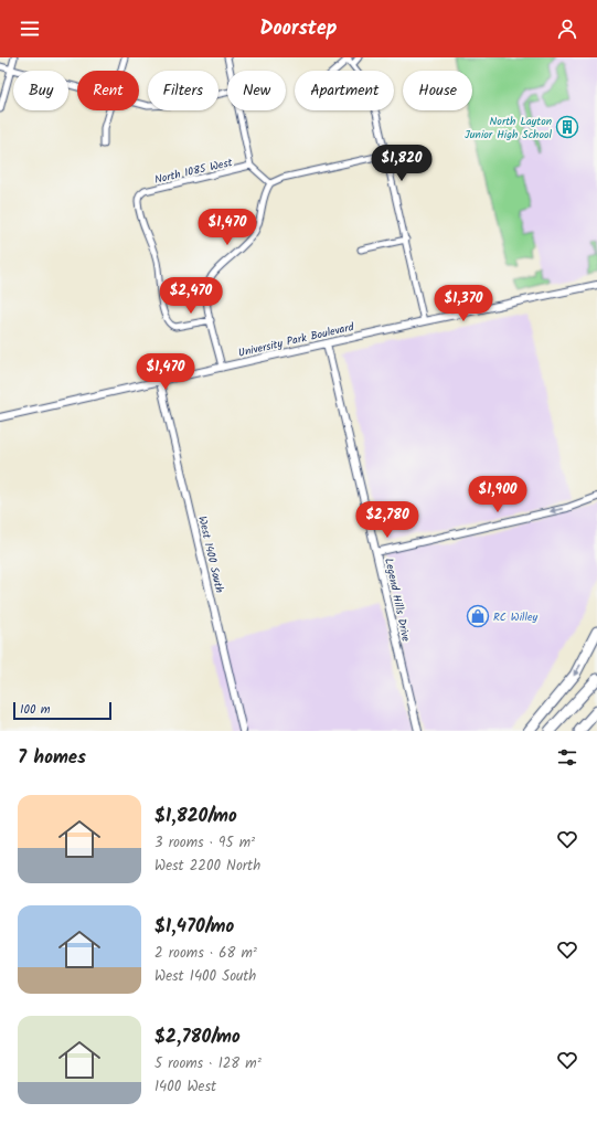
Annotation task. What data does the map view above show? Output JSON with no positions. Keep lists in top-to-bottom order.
{
  "streets": {
    "street": [
      "North 1085 West",
      "University Park Boulevard",
      "West 1400 South",
      "Legend Hills Drive"
    ]
  },
  "crossings": [
    ["University Park Boulevard", "West 1400 South"],
    ["University Park Boulevard", "Legend Hills Drive"]
  ],
  "places": {
    "building": ["North Layton Junior High School"],
    "shop": ["RC Willey"]
  },
  "scale_bar": "100 m",
  "page": {
    "header": "Doorstep",
    "chip": [
      "Buy",
      "Rent",
      "Filters",
      "New",
      "Apartment",
      "House"
    ],
    "price": [
      "$1,820",
      "$1,470",
      "$2,470",
      "$1,370",
      "$1,470",
      "$1,900",
      "$2,780"
    ],
    "scale": "100 m",
    "heading": "7 homes",
    "list": [
      {
        "name": "$1,820/mo",
        "note": "3 rooms · 95 m² · West 2200 North"
      },
      {
        "name": "$1,470/mo",
        "note": "2 rooms · 68 m² · West 1400 South"
      },
      {
        "name": "$2,780/mo",
        "note": "5 rooms · 128 m² · 1400 West"
      }
    ]
  }
}
